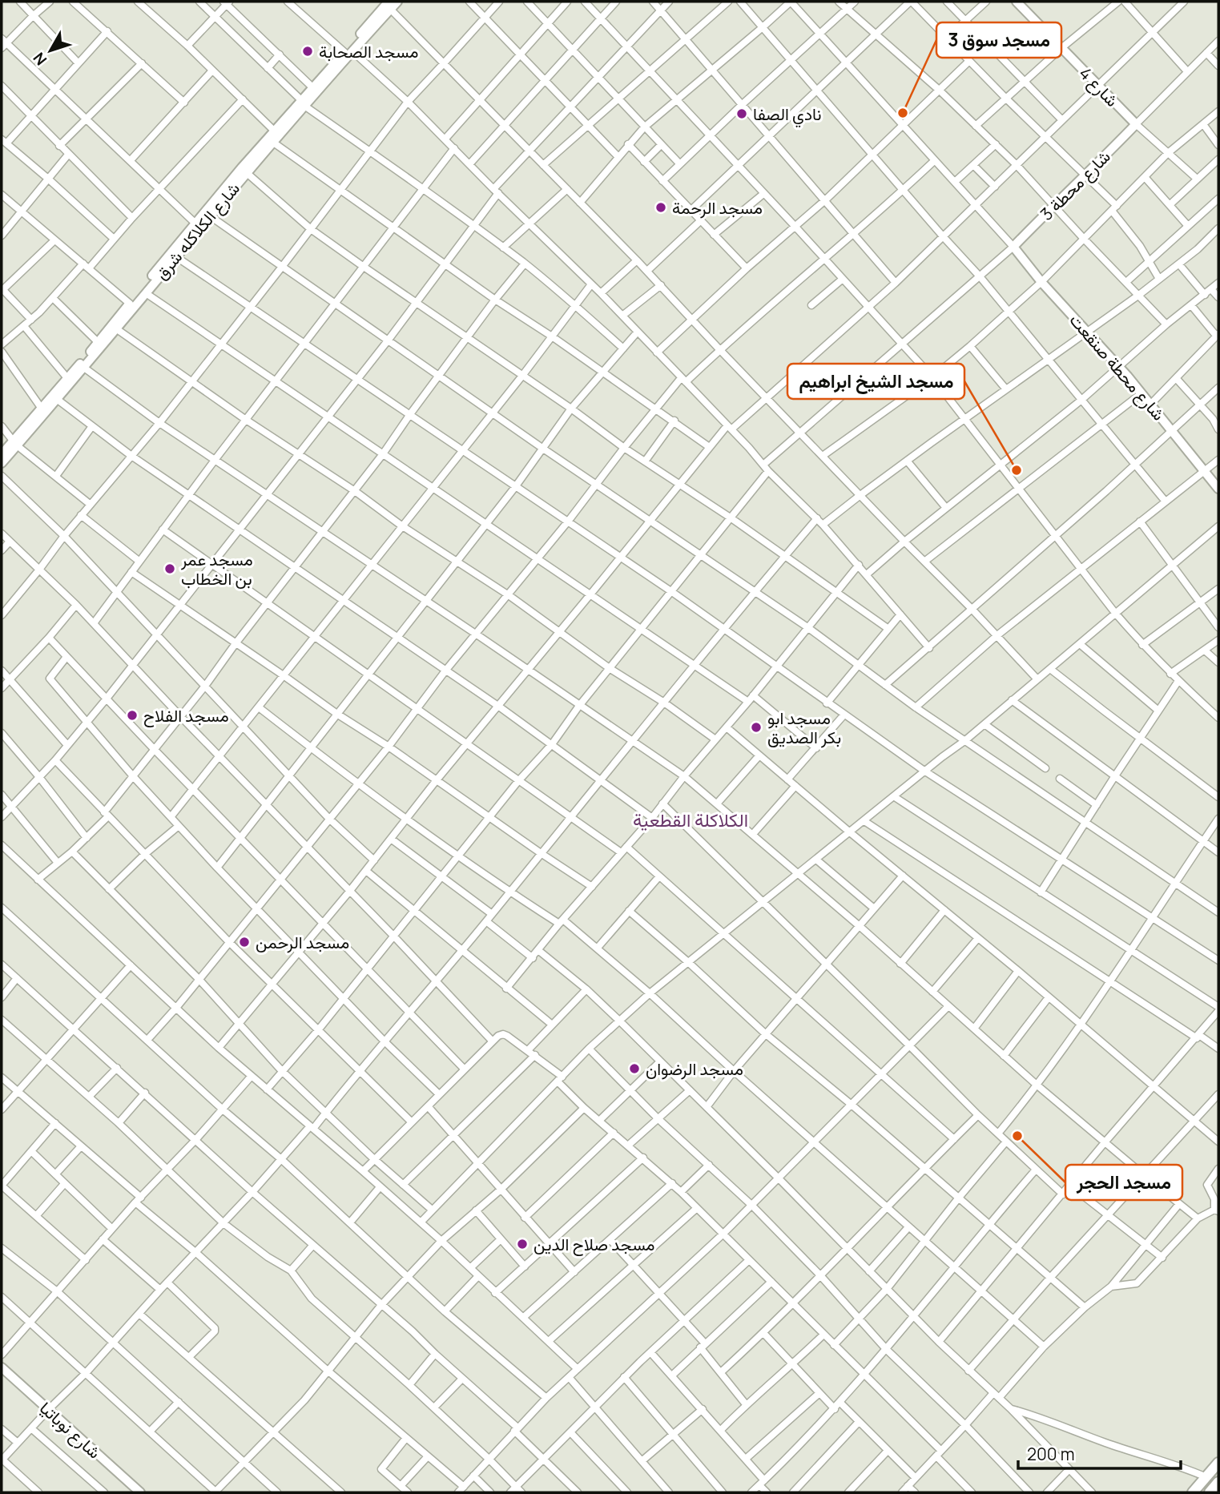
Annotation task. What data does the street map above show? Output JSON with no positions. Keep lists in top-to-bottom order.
{
  "streets": {
    "street": [
      "شارع 4",
      "شارع محطة 3",
      "شارع الكلاكله شرق",
      "شارع محطة صنقعت",
      "شارع نوباتيا"
    ]
  },
  "crossings": [
    ["شارع 4", "شارع محطة 3"],
    ["شارع محطة 3", "شارع محطة صنقعت"]
  ],
  "districts": ["الكلاكلة القطعية"],
  "places": [
    "مسجد الصحابة",
    "مسجد سوق 3",
    "نادي الصفا",
    "مسجد الرحمة",
    "مسجد الشيخ ابراهيم",
    "مسجد عمر بن الخطاب",
    "مسجد الفلاح",
    "مسجد ابو بكر الصديق",
    "مسجد الرحمن",
    "مسجد الرضوان",
    "مسجد الحجر",
    "مسجد صلاح الدين"
  ],
  "scale_bar": "200 m",
  "north": "bottom left"
}
